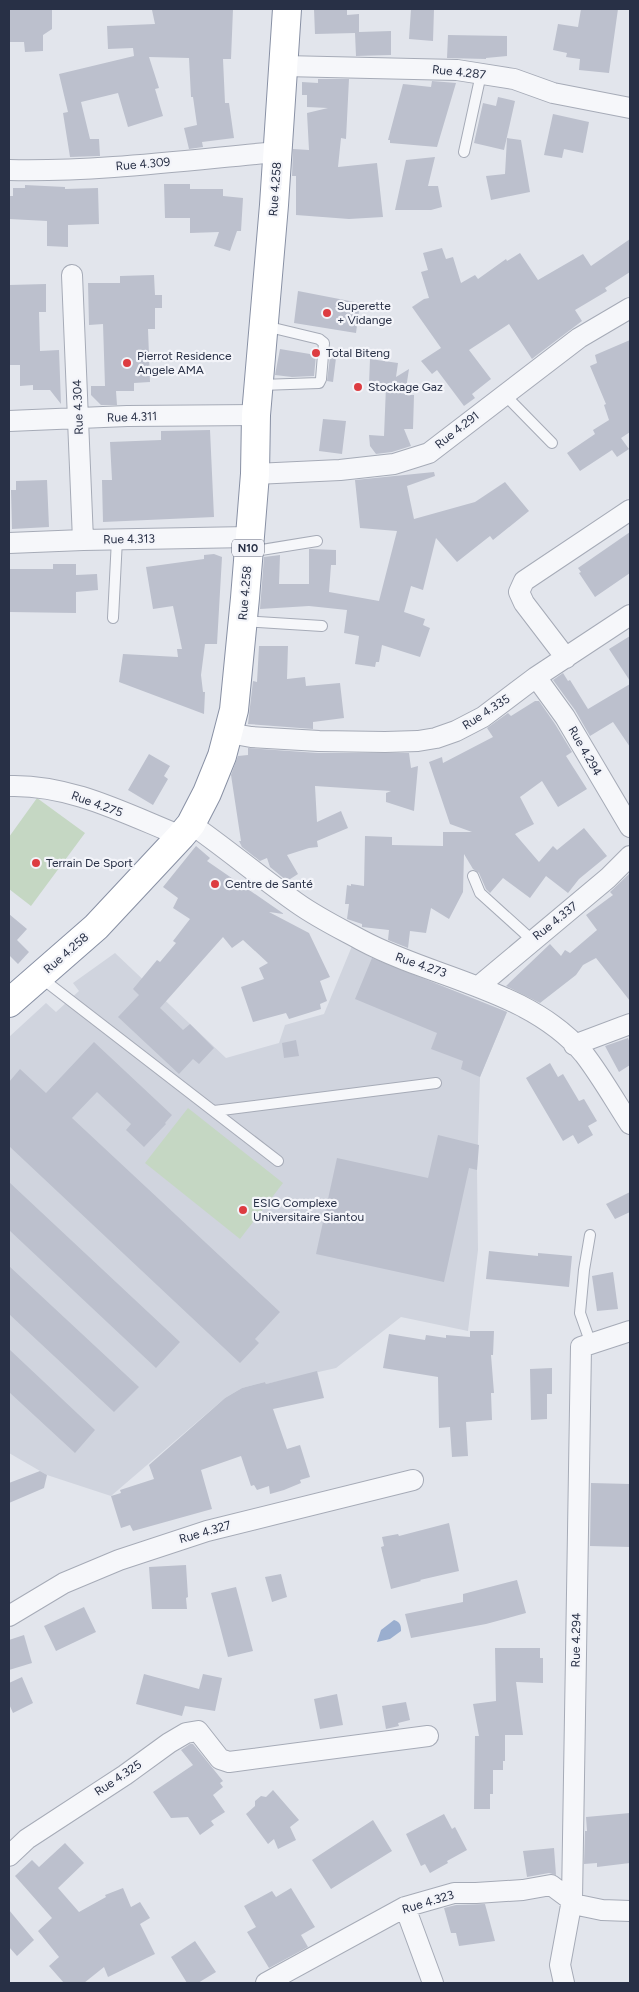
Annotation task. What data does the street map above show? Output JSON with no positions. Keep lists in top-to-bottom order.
{
  "streets": {
    "highway": ["Rue 4.258", "N10"],
    "street": [
      "Rue 4.287",
      "Rue 4.309",
      "Rue 4.304",
      "Rue 4.311",
      "Rue 4.291",
      "Rue 4.313",
      "Rue 4.335",
      "Rue 4.294",
      "Rue 4.275",
      "Rue 4.337",
      "Rue 4.273",
      "Rue 4.327",
      "Rue 4.325",
      "Rue 4.323"
    ]
  },
  "crossings": [
    ["Rue 4.287", "Rue 4.258"],
    ["Rue 4.309", "Rue 4.258"],
    ["Rue 4.258", "Rue 4.311"],
    ["Rue 4.258", "Rue 4.291"],
    ["Rue 4.258", "Rue 4.313"],
    ["Rue 4.258", "Rue 4.335"],
    ["Rue 4.258", "Rue 4.275"],
    ["Rue 4.258", "Rue 4.273"],
    ["Rue 4.304", "Rue 4.311"],
    ["Rue 4.304", "Rue 4.313"],
    ["Rue 4.335", "Rue 4.294"],
    ["Rue 4.294", "Rue 4.323"],
    ["Rue 4.275", "Rue 4.273"],
    ["Rue 4.337", "Rue 4.273"]
  ],
  "places": [
    "Superette + Vidange",
    "Total Biteng",
    "Pierrot Residence Angele AMA",
    "Stockage Gaz",
    "Terrain De Sport",
    "Centre de Santé",
    "ESIG Complexe Universitaire Siantou"
  ]
}
